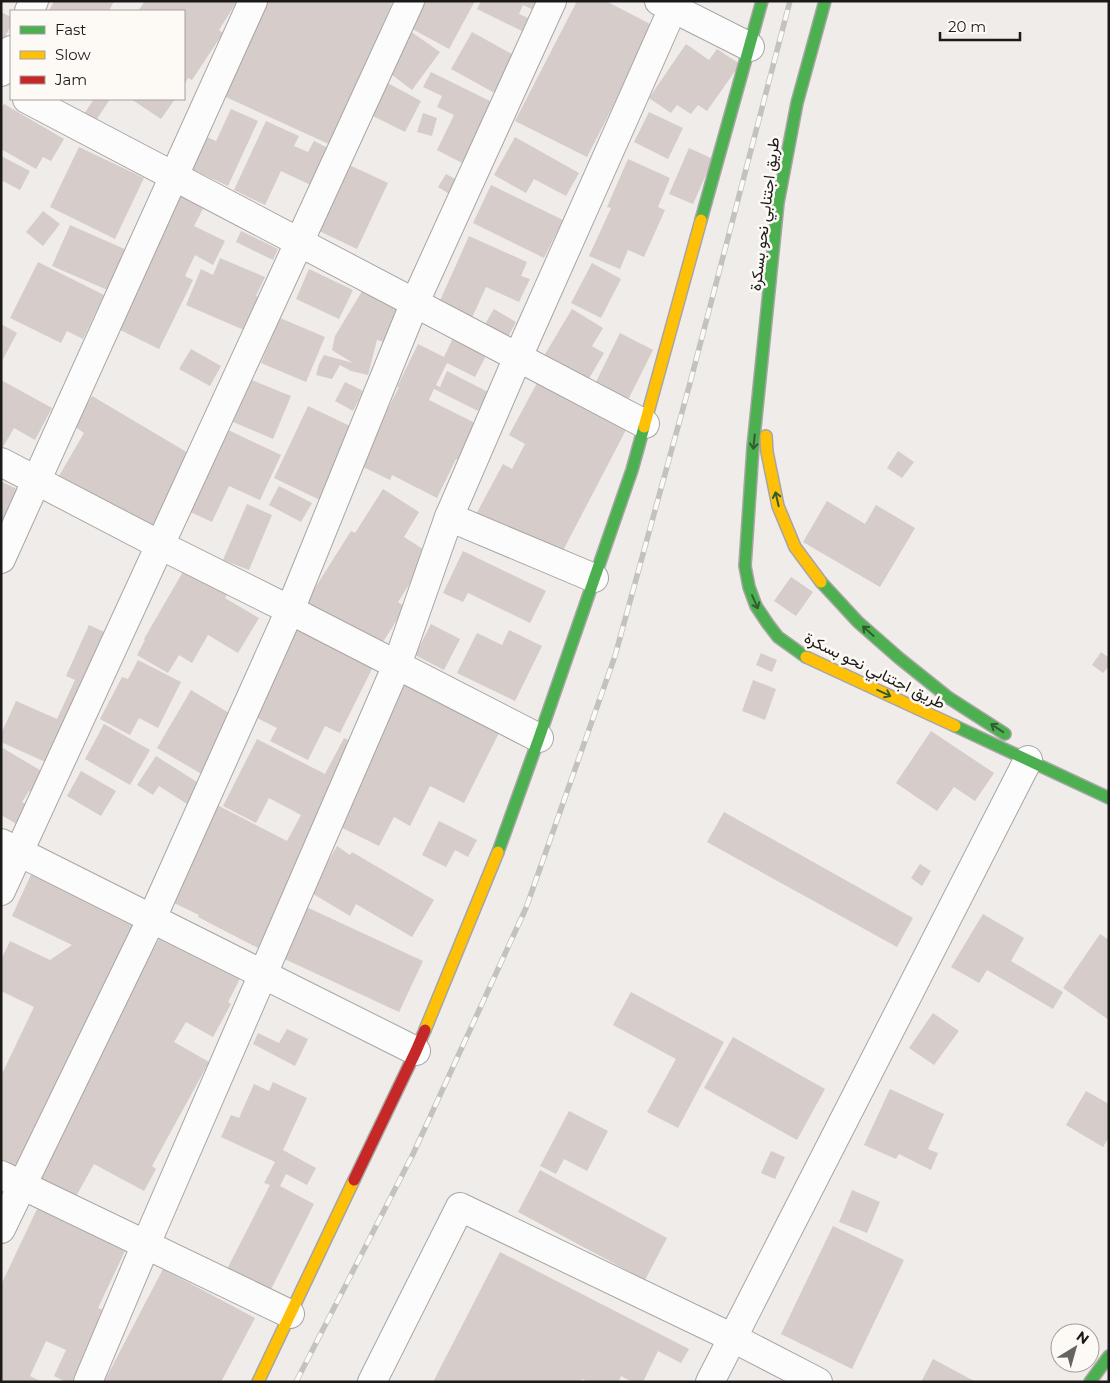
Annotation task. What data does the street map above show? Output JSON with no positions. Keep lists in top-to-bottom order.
{
  "streets": {
    "street": ["طريق اجتنابي نحو بسكرة"]
  },
  "legend": ["Fast", "Slow", "Jam"],
  "scale_bar": "20 m",
  "north": "top right"
}
